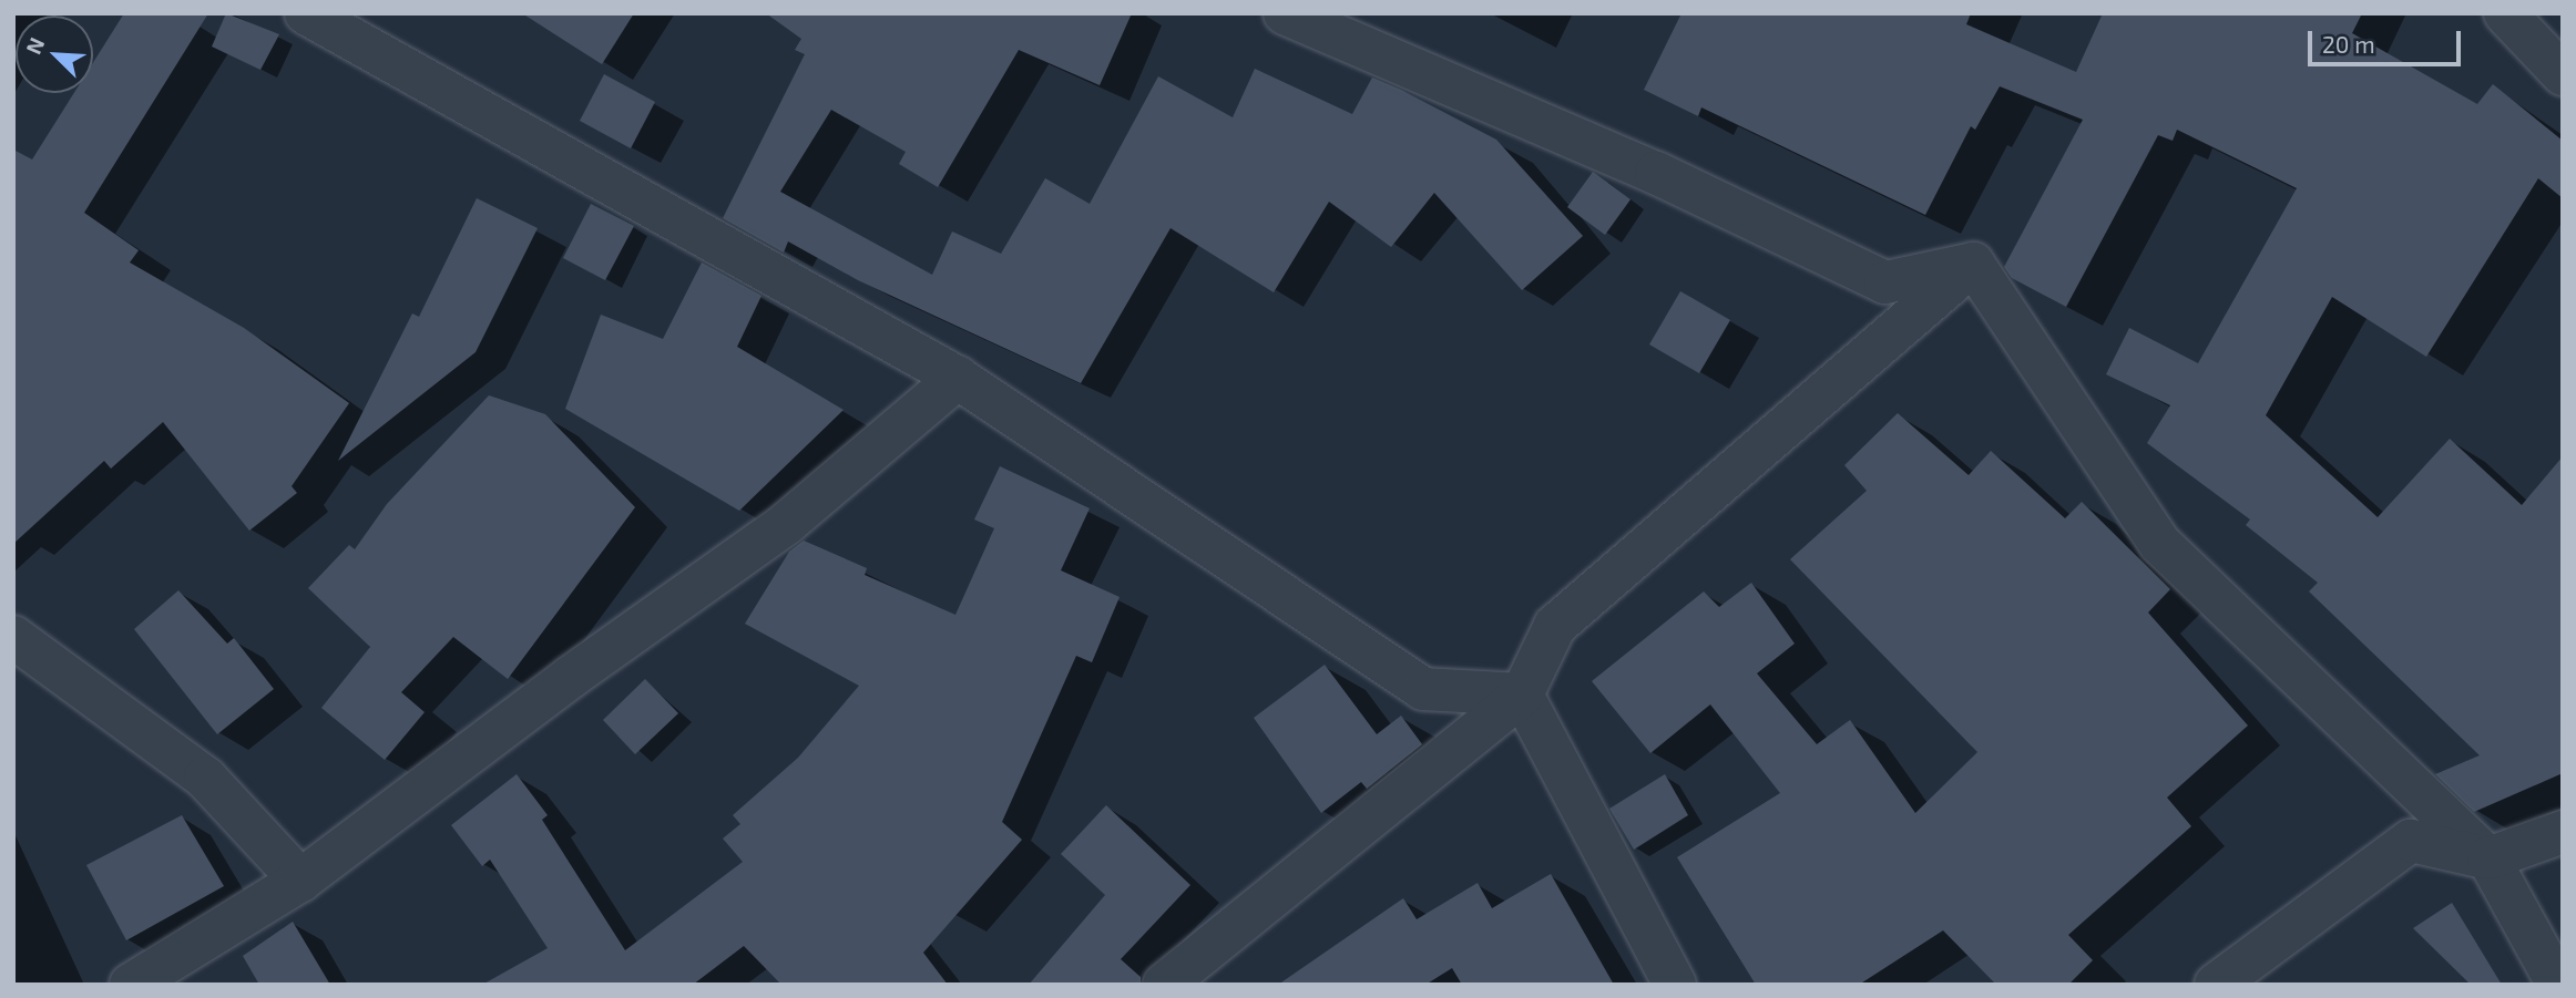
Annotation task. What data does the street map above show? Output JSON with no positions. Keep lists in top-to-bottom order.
{
  "scale_bar": "20 m",
  "north": "top left"
}
